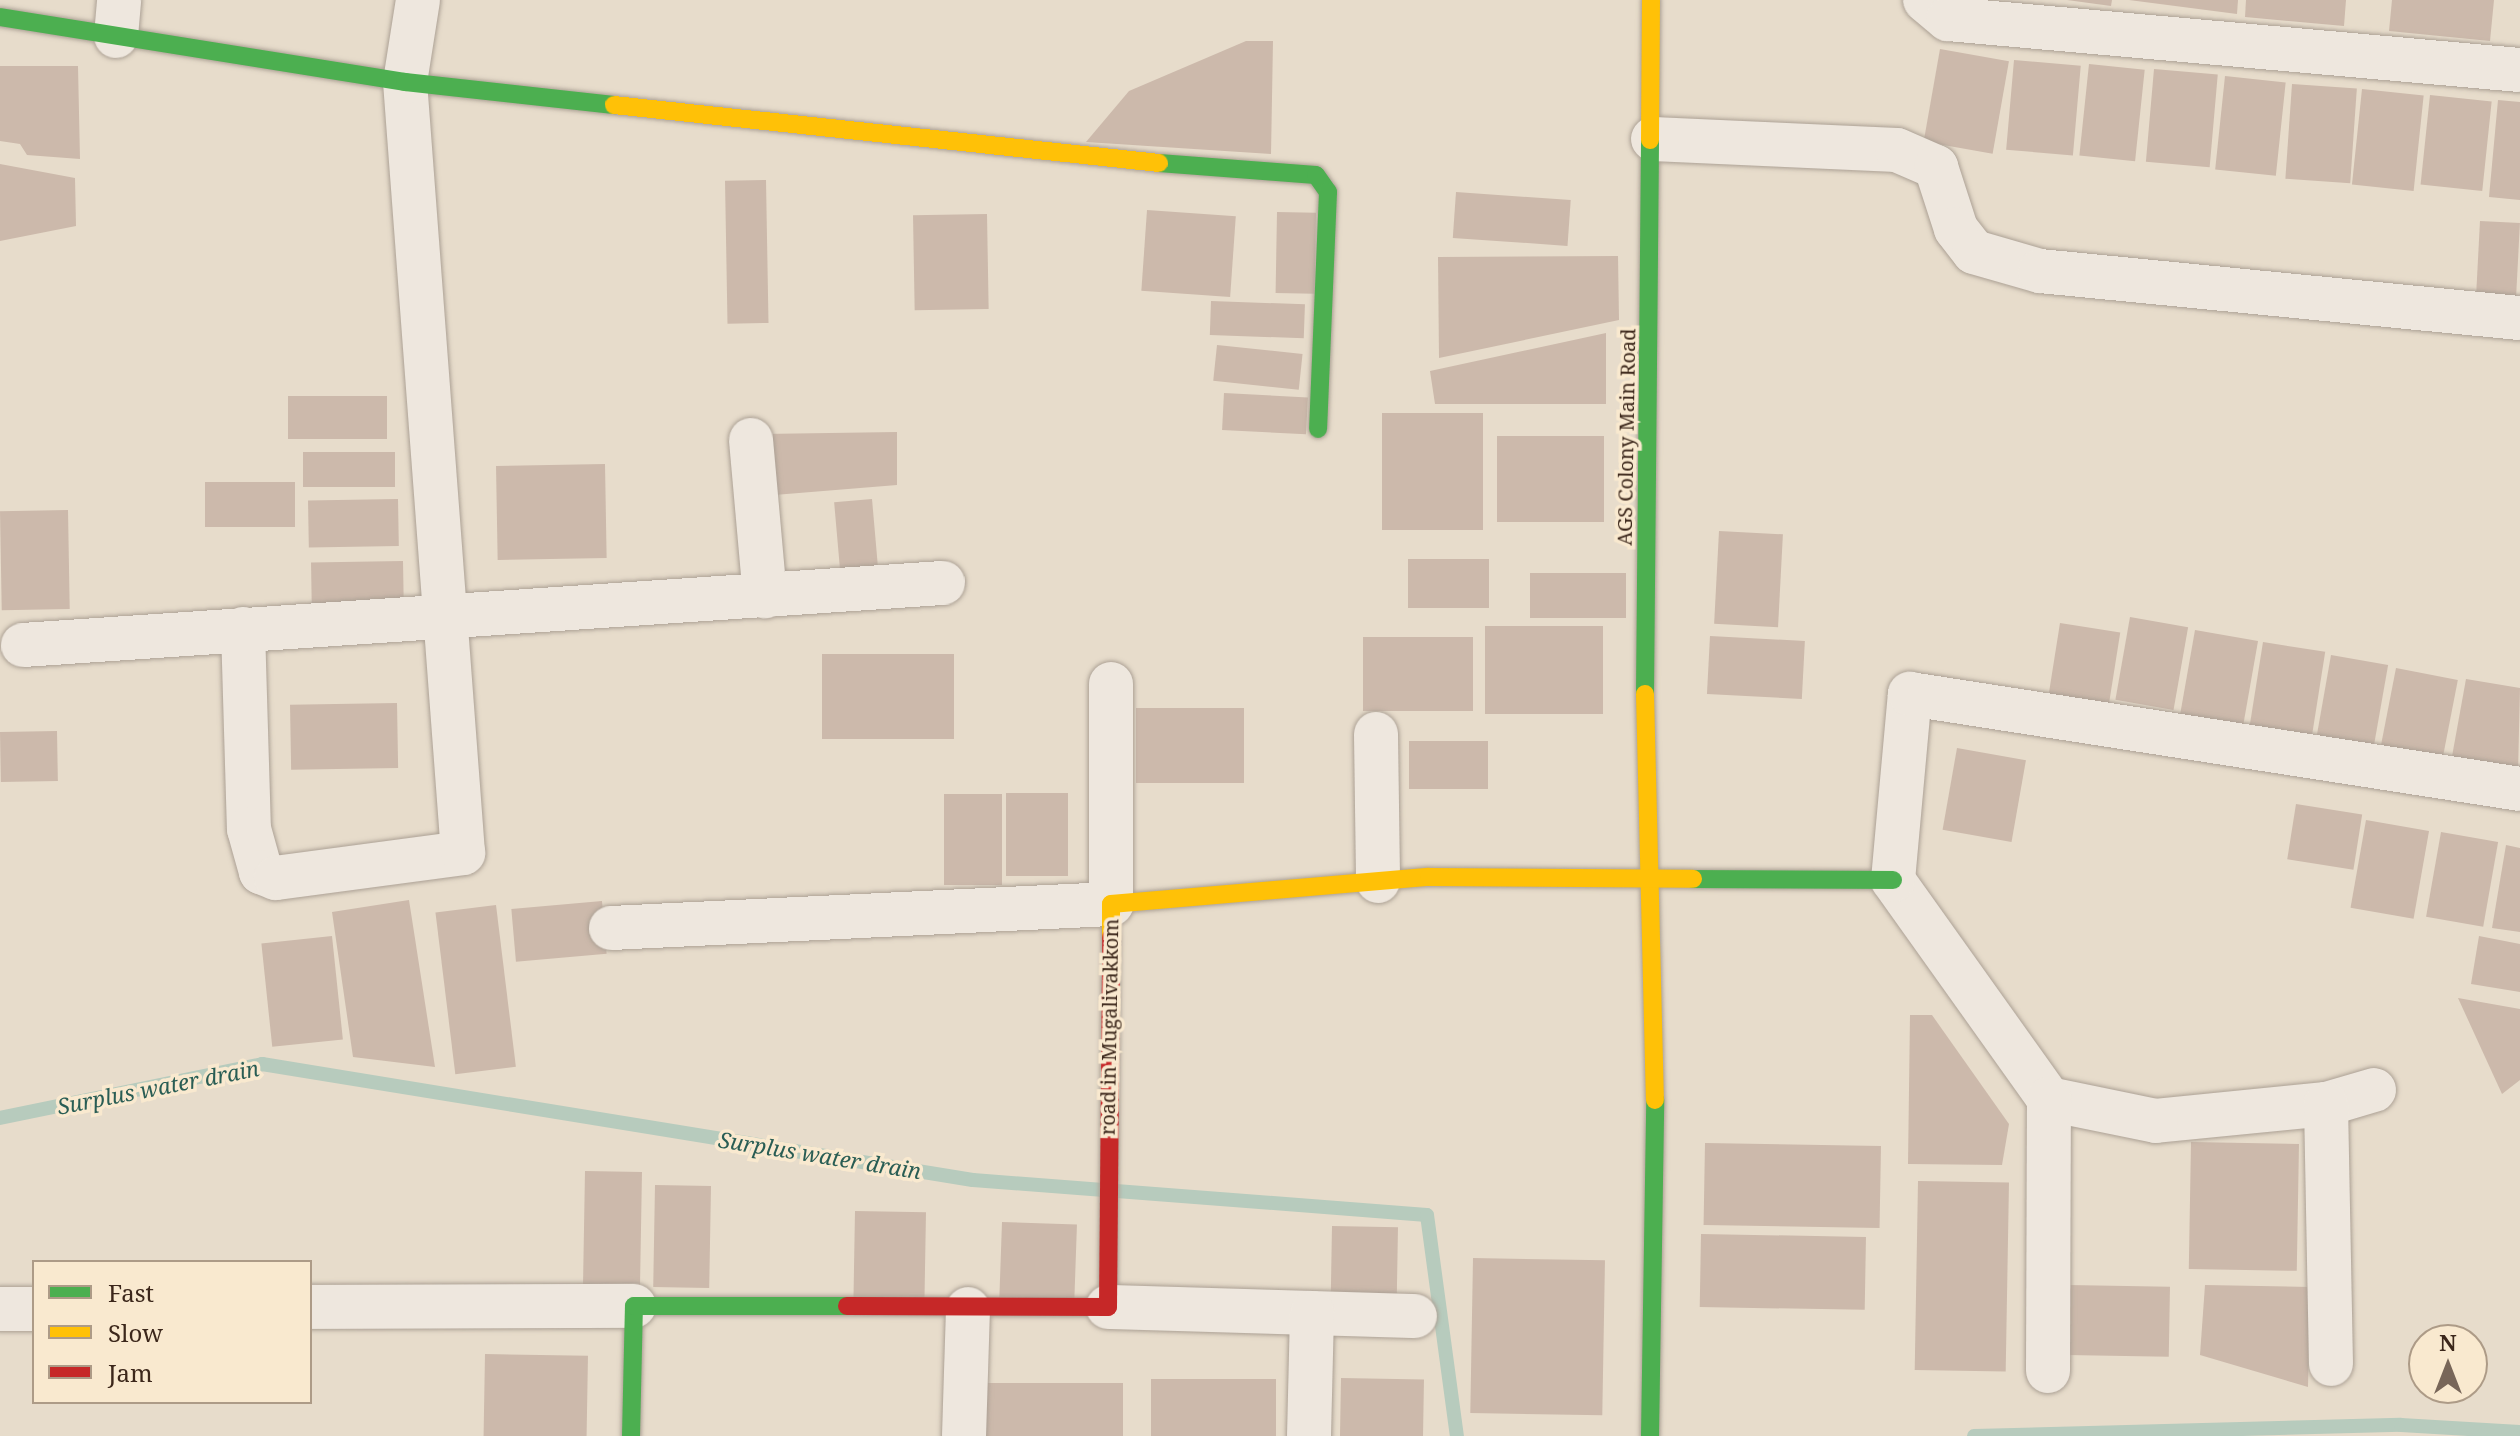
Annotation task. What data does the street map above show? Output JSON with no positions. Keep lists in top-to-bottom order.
{
  "streets": {
    "street": ["AGS Colony Main Road", "road in Mugalivakkom"]
  },
  "crossings": [
    ["AGS Colony Main Road", "road in Mugalivakkom"]
  ],
  "water": ["Surplus water drain"],
  "legend": ["Fast", "Slow", "Jam"],
  "north": "top"
}
